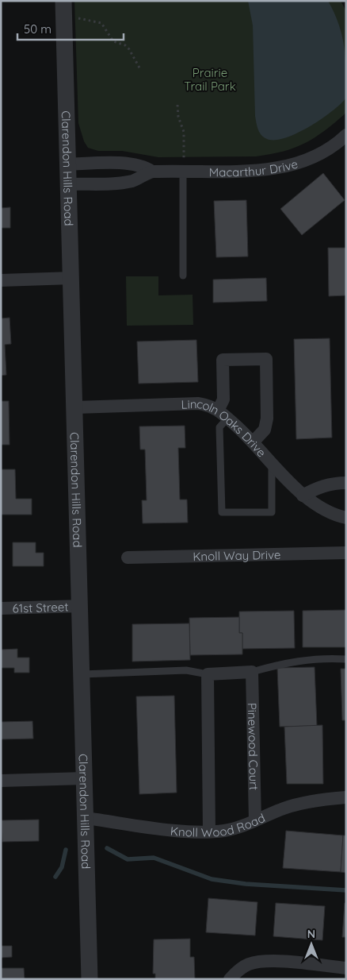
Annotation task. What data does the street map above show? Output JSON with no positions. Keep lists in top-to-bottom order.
{
  "streets": {
    "street": [
      "Macarthur Drive",
      "Clarendon Hills Road",
      "Lincoln Oaks Drive",
      "Knoll Way Drive",
      "61st Street",
      "Pinewood Court",
      "Knoll Wood Road"
    ]
  },
  "crossings": [
    ["Macarthur Drive", "Clarendon Hills Road"],
    ["Clarendon Hills Road", "Lincoln Oaks Drive"],
    ["Clarendon Hills Road", "61st Street"],
    ["Clarendon Hills Road", "Knoll Wood Road"],
    ["Pinewood Court", "Knoll Wood Road"]
  ],
  "parks": ["Prairie Trail Park"],
  "scale_bar": "50 m",
  "north": "top"
}
